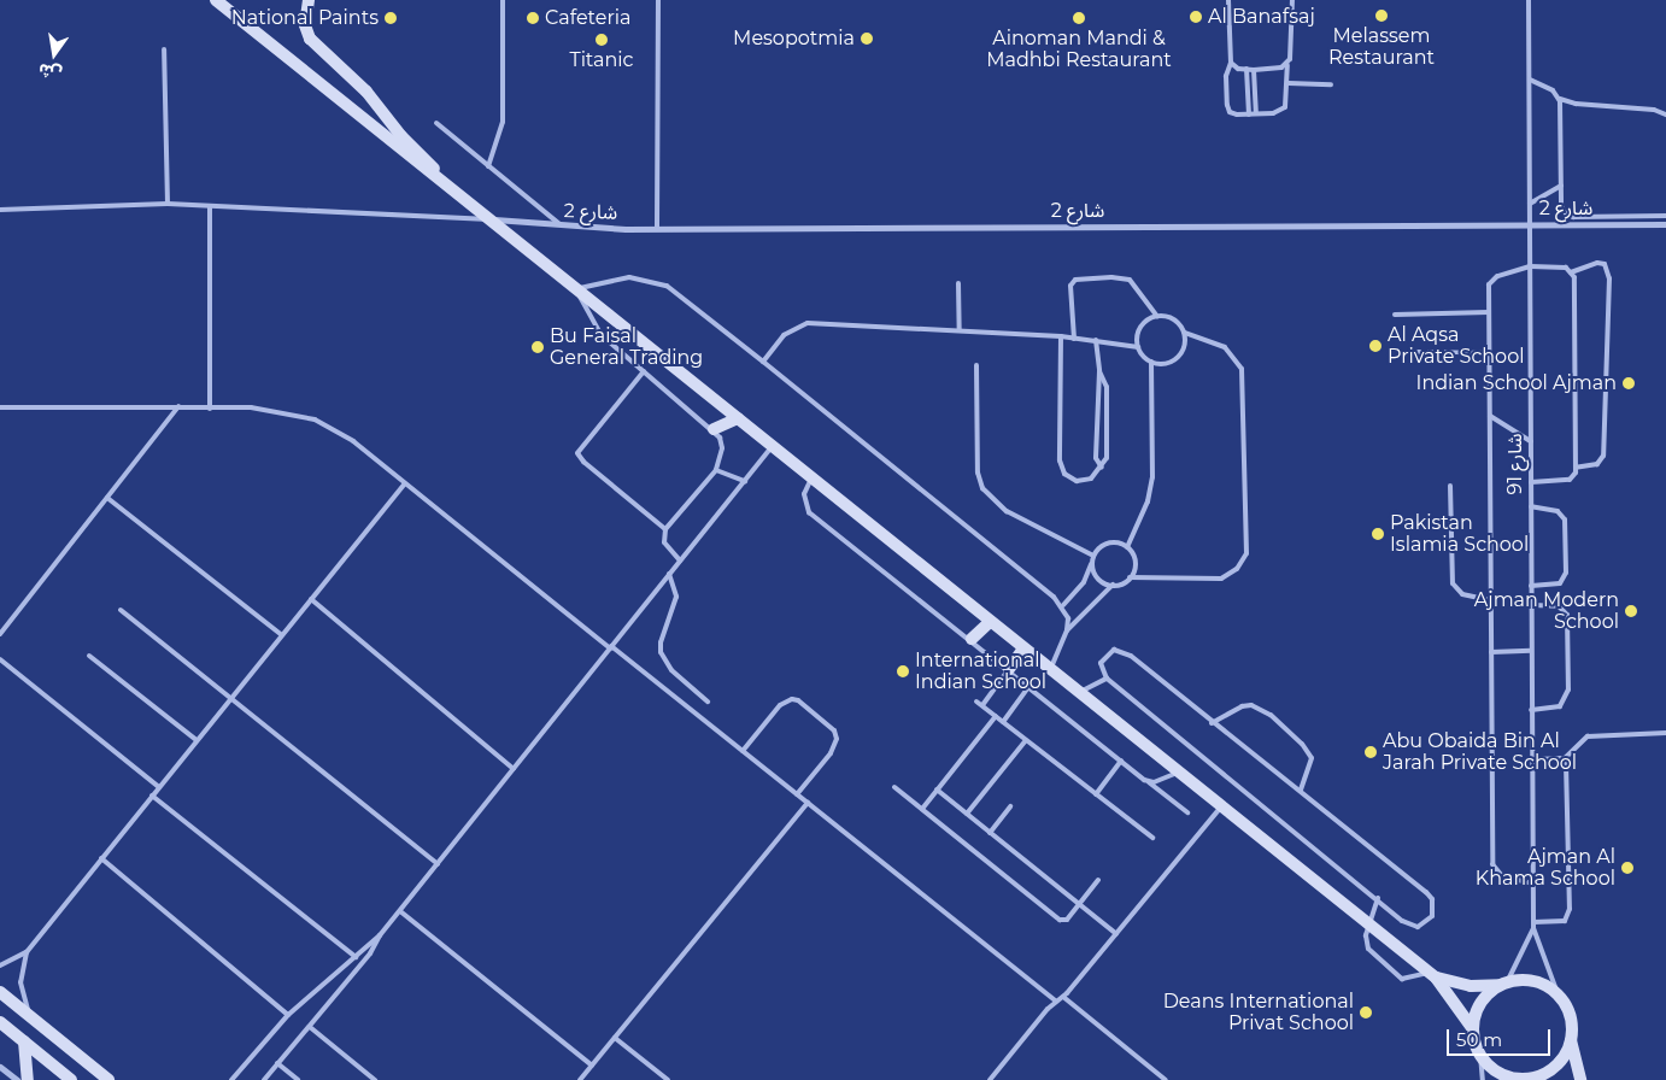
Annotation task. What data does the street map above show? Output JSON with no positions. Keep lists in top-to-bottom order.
{
  "streets": {
    "street": ["شارع 2"],
    "lane": ["شارع 91"]
  },
  "crossings": [
    ["شارع 2", "شارع 91"]
  ],
  "places": [
    "Melassem Restaurant",
    "Al Banafsaj",
    "National Paints",
    "Cafeteria",
    "Ainoman Mandi & Madhbi Restaurant",
    "Mesopotmia",
    "Titanic",
    "Al Aqsa Private School",
    "Bu Faisal General Trading",
    "Indian School Ajman",
    "Pakistan Islamia School",
    "Ajman Modern School",
    "International Indian School",
    "Abu Obaida Bin Al Jarah Private School",
    "Ajman Al Khama School",
    "Deans International Privat School"
  ],
  "scale_bar": "50 m",
  "north": "bottom"
}
